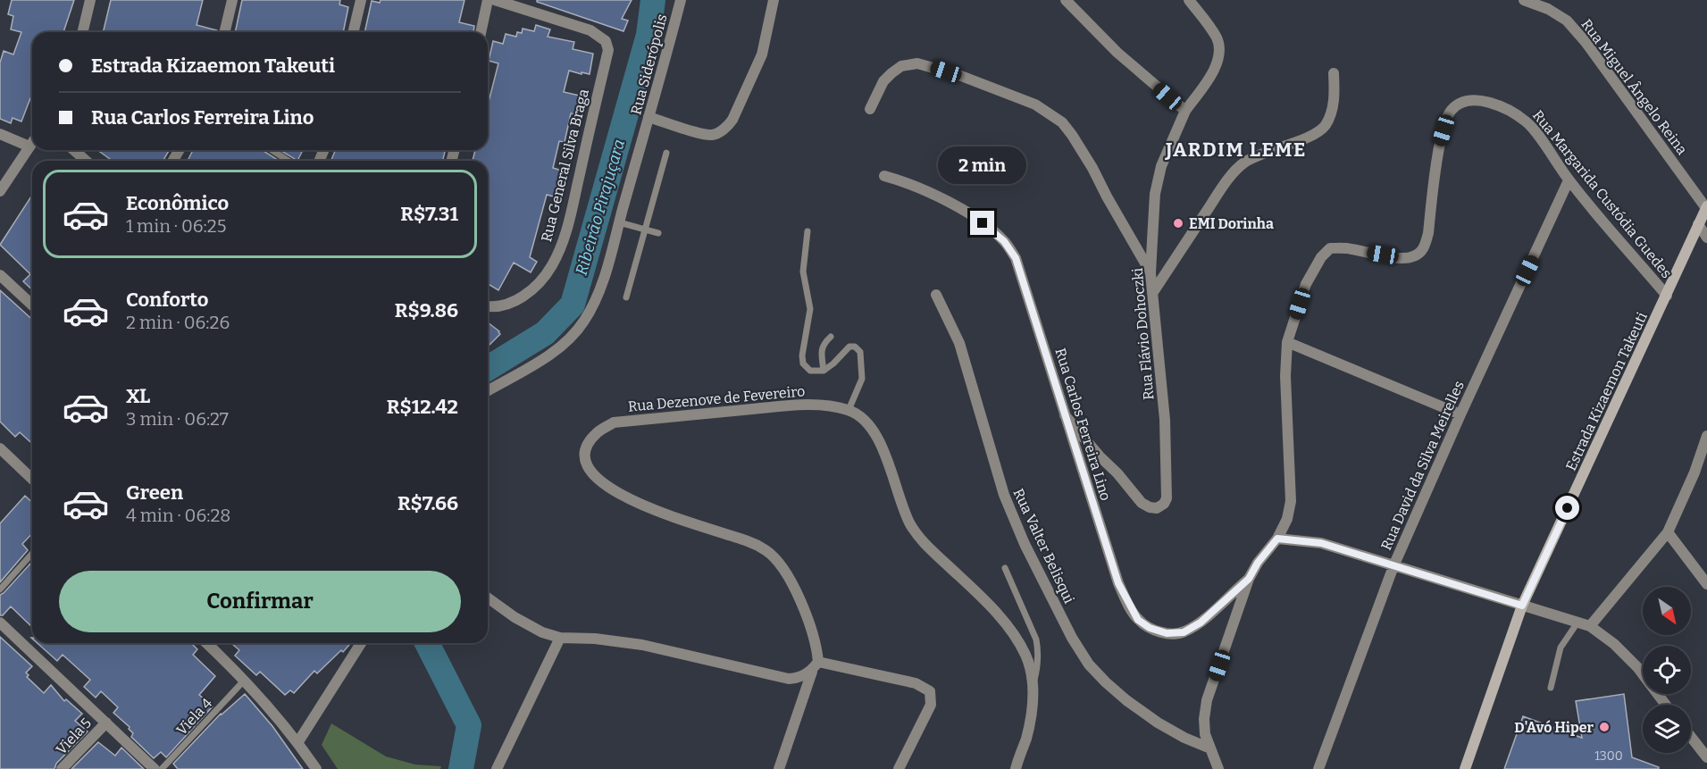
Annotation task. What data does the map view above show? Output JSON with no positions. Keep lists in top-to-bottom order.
{
  "streets": {
    "main road": ["Estrada Kizaemon Takeuti"],
    "street": [
      "Rua Siderópolis",
      "Rua Miguel Ângelo Reina",
      "Rua General Silva Braga",
      "Rua Margarida Custódia Guedes",
      "Rua Flávio Dohoczki",
      "Rua Dezenove de Fevereiro",
      "Rua Carlos Ferreira Lino",
      "Rua David da Silva Meirelles",
      "Rua Valter Belisqui",
      "Viela 5"
    ],
    "lane": ["Viela 4"]
  },
  "crossings": [
    ["Rua Miguel Ângelo Reina", "Estrada Kizaemon Takeuti"],
    ["Rua Margarida Custódia Guedes", "Estrada Kizaemon Takeuti"],
    ["Rua Margarida Custódia Guedes", "Rua Carlos Ferreira Lino"],
    ["Rua Margarida Custódia Guedes", "Rua David da Silva Meirelles"],
    ["Rua Flávio Dohoczki", "Rua Carlos Ferreira Lino"]
  ],
  "districts": ["JARDIM LEME"],
  "water": ["Ribeirão Pirajuçara"],
  "places": ["EMI Dorinha", "D'Avó Hiper"],
  "house_numbers": ["1300"],
  "north": "bottom right",
  "page": {
    "banner": ["Estrada Kizaemon Takeuti", "Rua Carlos Ferreira Lino"],
    "bubble": "2 min",
    "list": [
      {
        "name": "Econômico",
        "note": "1 min · 06:25",
        "value": "R$7.31"
      },
      {
        "name": "Conforto",
        "note": "2 min · 06:26",
        "value": "R$9.86"
      },
      {
        "name": "XL",
        "note": "3 min · 06:27",
        "value": "R$12.42"
      },
      {
        "name": "Green",
        "note": "4 min · 06:28",
        "value": "R$7.66"
      }
    ],
    "buttons": "Confirmar"
  }
}
